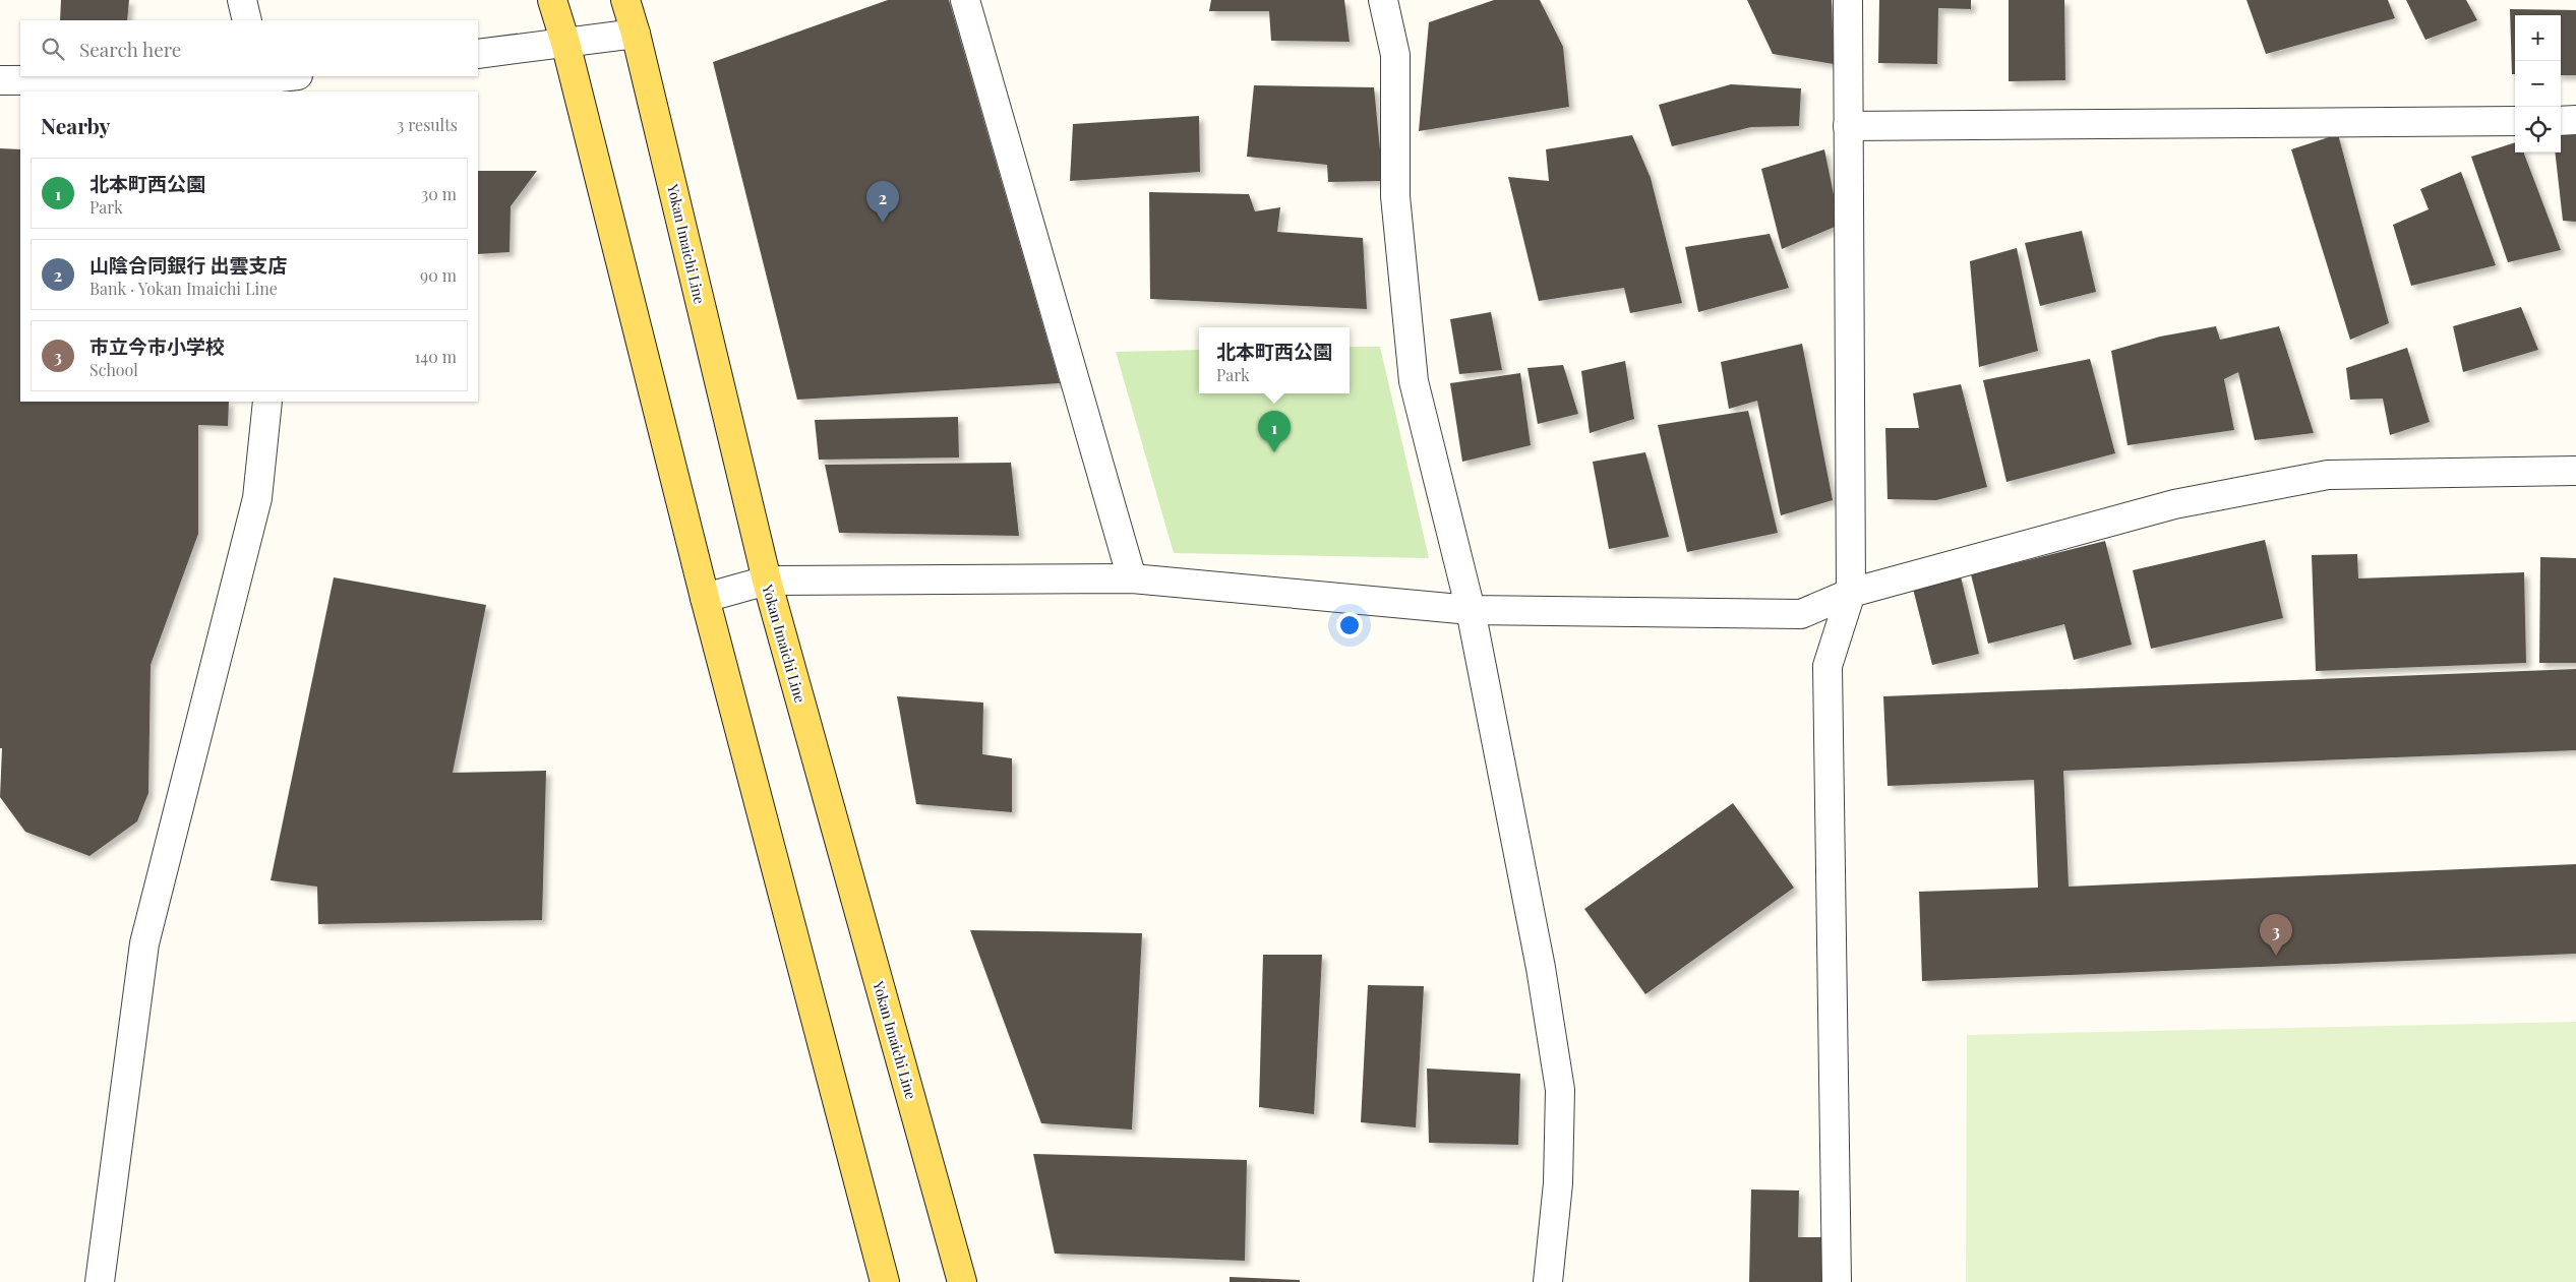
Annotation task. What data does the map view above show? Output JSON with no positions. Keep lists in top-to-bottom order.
{
  "streets": {
    "main road": ["Yokan Imaichi Line"]
  },
  "page": {
    "map_buttons": ["+", "−"],
    "search": "Search here",
    "heading": ["Nearby", "3 results"],
    "list": [
      {
        "mark": "1",
        "name": "北本町西公園",
        "note": "Park",
        "value": "30 m"
      },
      {
        "mark": "2",
        "name": "山陰合同銀行 出雲支店",
        "note": "Bank · Yokan Imaichi Line",
        "value": "90 m"
      },
      {
        "mark": "3",
        "name": "市立今市小学校",
        "note": "School",
        "value": "140 m"
      }
    ],
    "pins": ["2", "1", "3"],
    "popup": ["北本町西公園", "Park"]
  }
}
